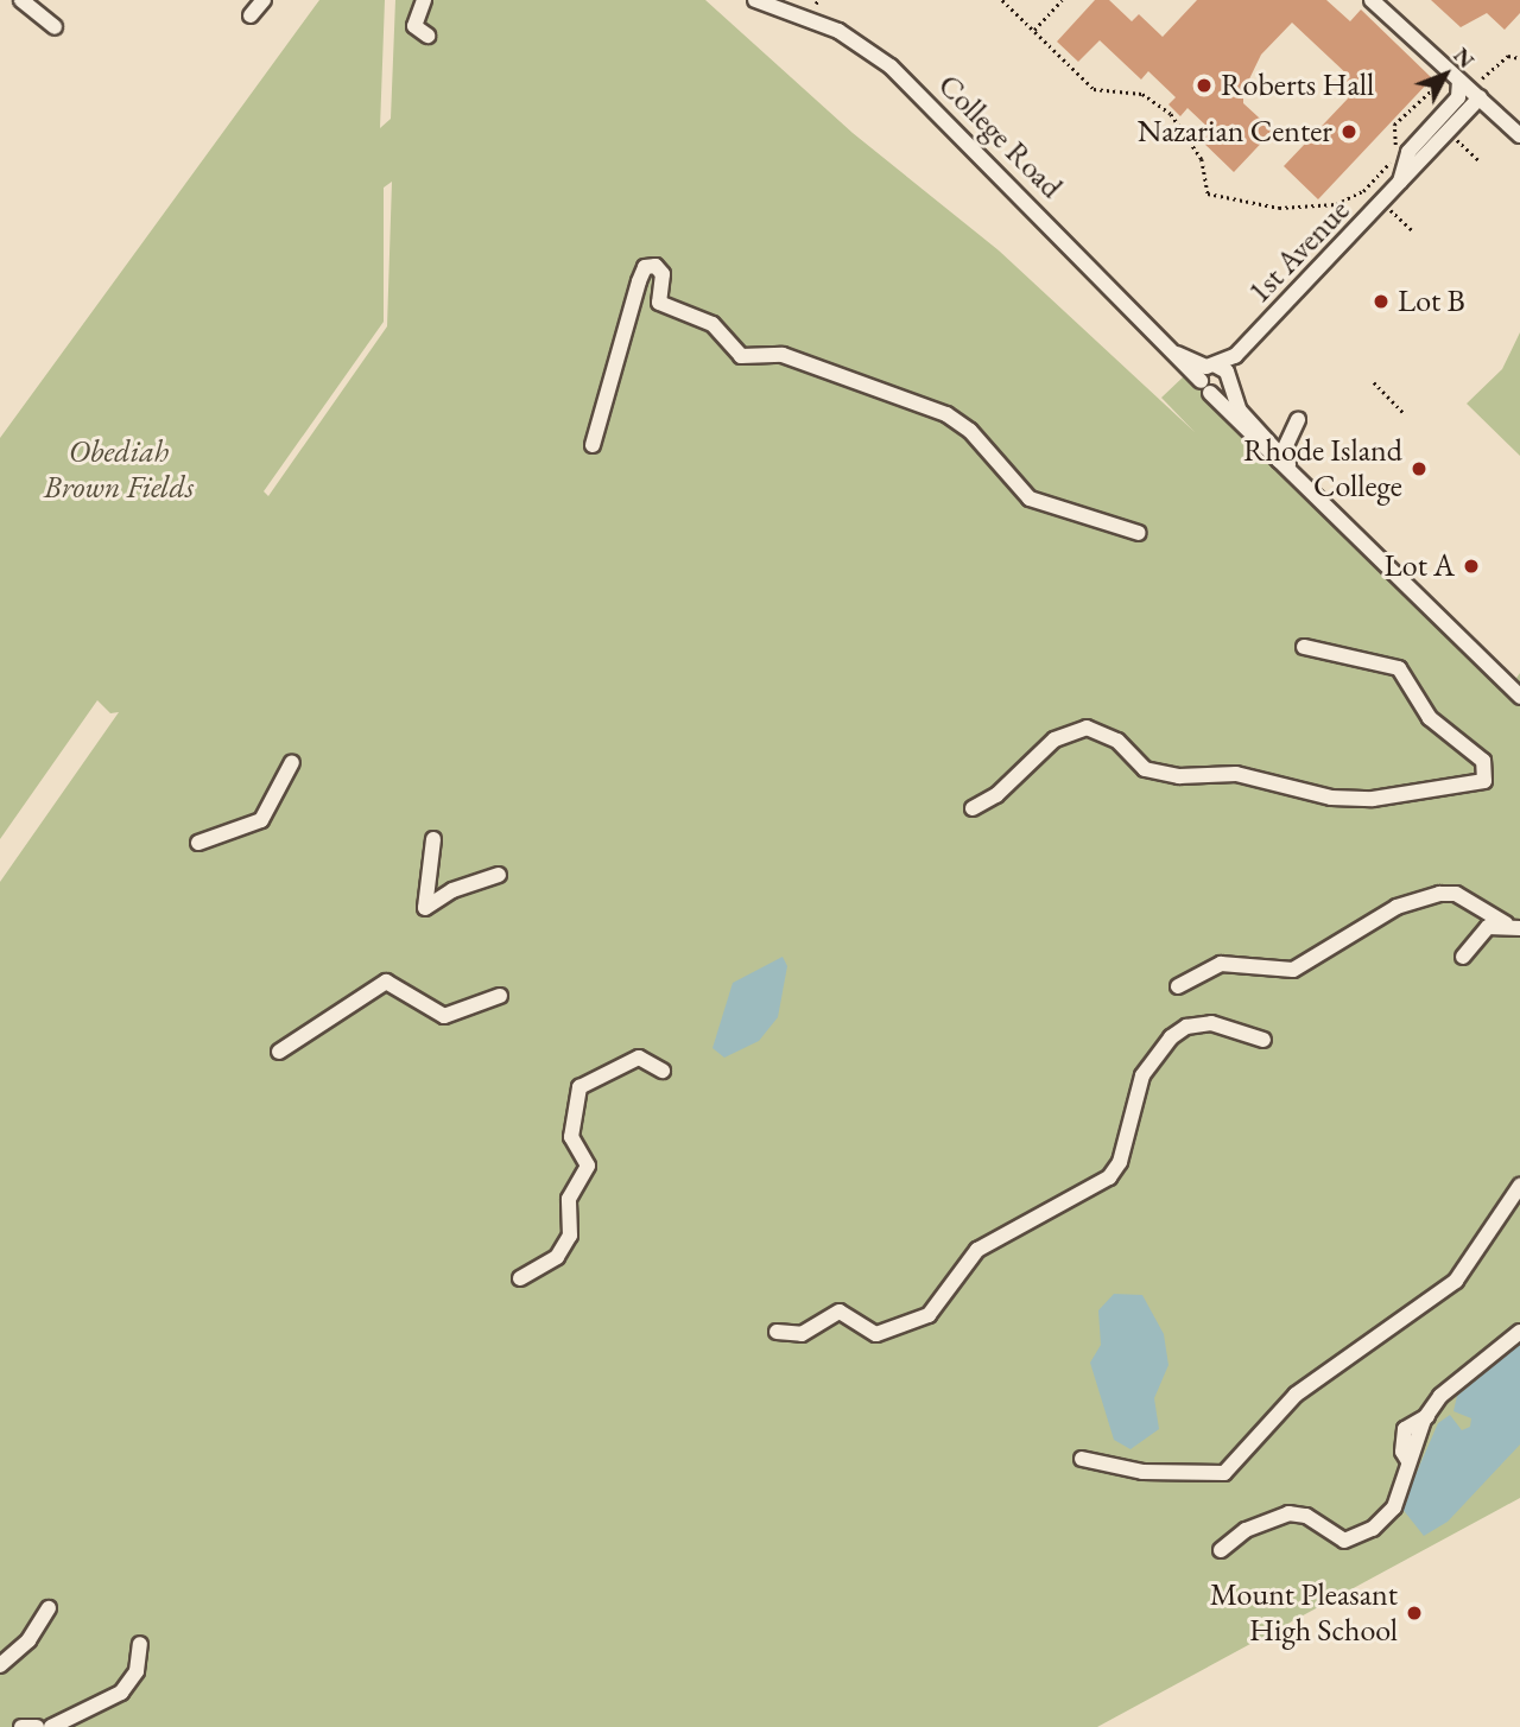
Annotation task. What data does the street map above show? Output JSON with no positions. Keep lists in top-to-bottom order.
{
  "streets": {
    "street": ["College Road", "1st Avenue"]
  },
  "crossings": [
    ["College Road", "1st Avenue"]
  ],
  "parks": ["Obediah Brown Fields"],
  "places": [
    "Roberts Hall",
    "Nazarian Center",
    "Lot B",
    "Rhode Island College",
    "Lot A",
    "Mount Pleasant High School"
  ],
  "north": "top right"
}
